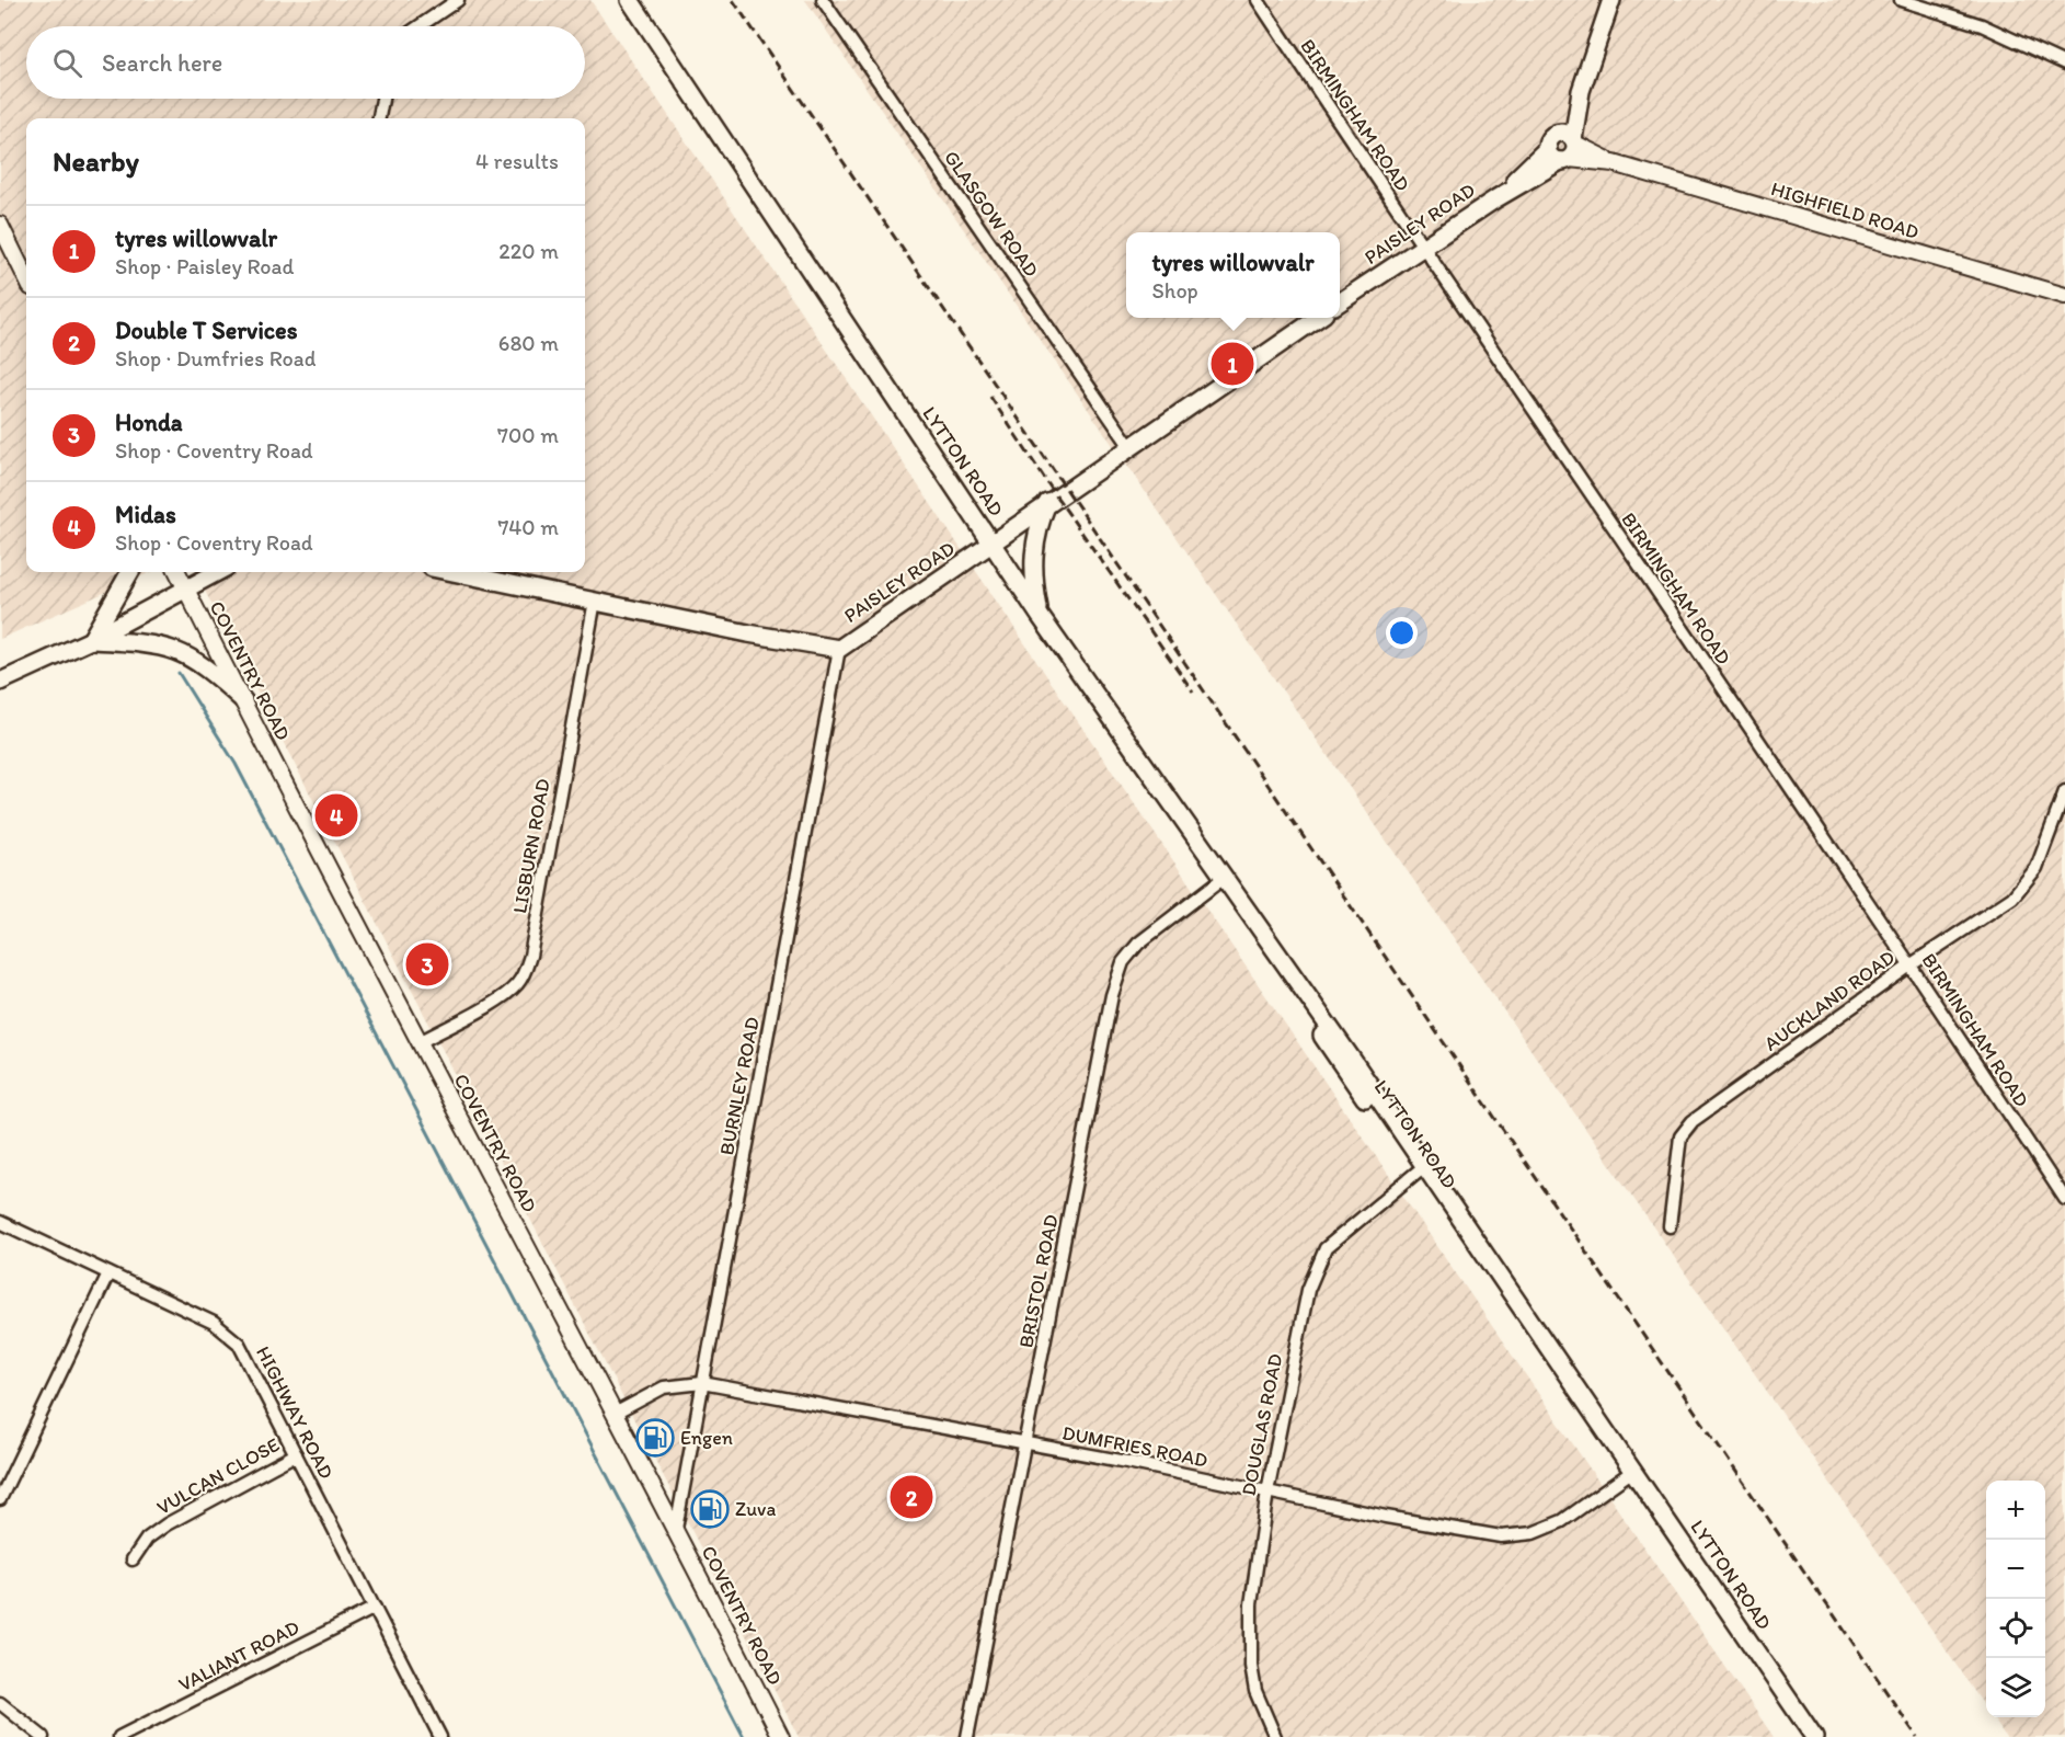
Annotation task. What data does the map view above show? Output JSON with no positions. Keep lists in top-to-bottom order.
{
  "streets": {
    "main road": ["PAISLEY ROAD", "LYTTON ROAD"],
    "street": [
      "BIRMINGHAM ROAD",
      "HIGHFIELD ROAD",
      "GLASGOW ROAD",
      "COVENTRY ROAD",
      "LISBURN ROAD",
      "AUCKLAND ROAD",
      "BURNLEY ROAD",
      "BRISTOL ROAD",
      "HIGHWAY ROAD",
      "DOUGLAS ROAD",
      "DUMFRIES ROAD",
      "VULCAN CLOSE",
      "VALIANT ROAD"
    ]
  },
  "crossings": [
    ["BIRMINGHAM ROAD", "PAISLEY ROAD"],
    ["BIRMINGHAM ROAD", "AUCKLAND ROAD"],
    ["HIGHFIELD ROAD", "PAISLEY ROAD"],
    ["GLASGOW ROAD", "PAISLEY ROAD"],
    ["PAISLEY ROAD", "LYTTON ROAD"],
    ["PAISLEY ROAD", "LISBURN ROAD"],
    ["PAISLEY ROAD", "BURNLEY ROAD"],
    ["LYTTON ROAD", "BRISTOL ROAD"],
    ["LYTTON ROAD", "DOUGLAS ROAD"],
    ["LYTTON ROAD", "DUMFRIES ROAD"],
    ["COVENTRY ROAD", "LISBURN ROAD"],
    ["COVENTRY ROAD", "BURNLEY ROAD"],
    ["COVENTRY ROAD", "DUMFRIES ROAD"],
    ["BURNLEY ROAD", "DUMFRIES ROAD"],
    ["BRISTOL ROAD", "DUMFRIES ROAD"],
    ["HIGHWAY ROAD", "VULCAN CLOSE"],
    ["HIGHWAY ROAD", "VALIANT ROAD"],
    ["DOUGLAS ROAD", "DUMFRIES ROAD"]
  ],
  "places": {
    "fuel station": ["Engen", "Zuva"]
  },
  "page": {
    "search": "Search here",
    "heading": ["Nearby", "4 results"],
    "list": [
      {
        "mark": "1",
        "name": "tyres willowvalr",
        "note": "Shop · Paisley Road",
        "value": "220 m"
      },
      {
        "mark": "2",
        "name": "Double T Services",
        "note": "Shop · Dumfries Road",
        "value": "680 m"
      },
      {
        "mark": "3",
        "name": "Honda",
        "note": "Shop · Coventry Road",
        "value": "700 m"
      },
      {
        "mark": "4",
        "name": "Midas",
        "note": "Shop · Coventry Road",
        "value": "740 m"
      }
    ],
    "popup": ["tyres willowvalr", "Shop"],
    "pins": [
      "1",
      "4",
      "3",
      "2"
    ],
    "map_buttons": ["+", "−"]
  }
}
